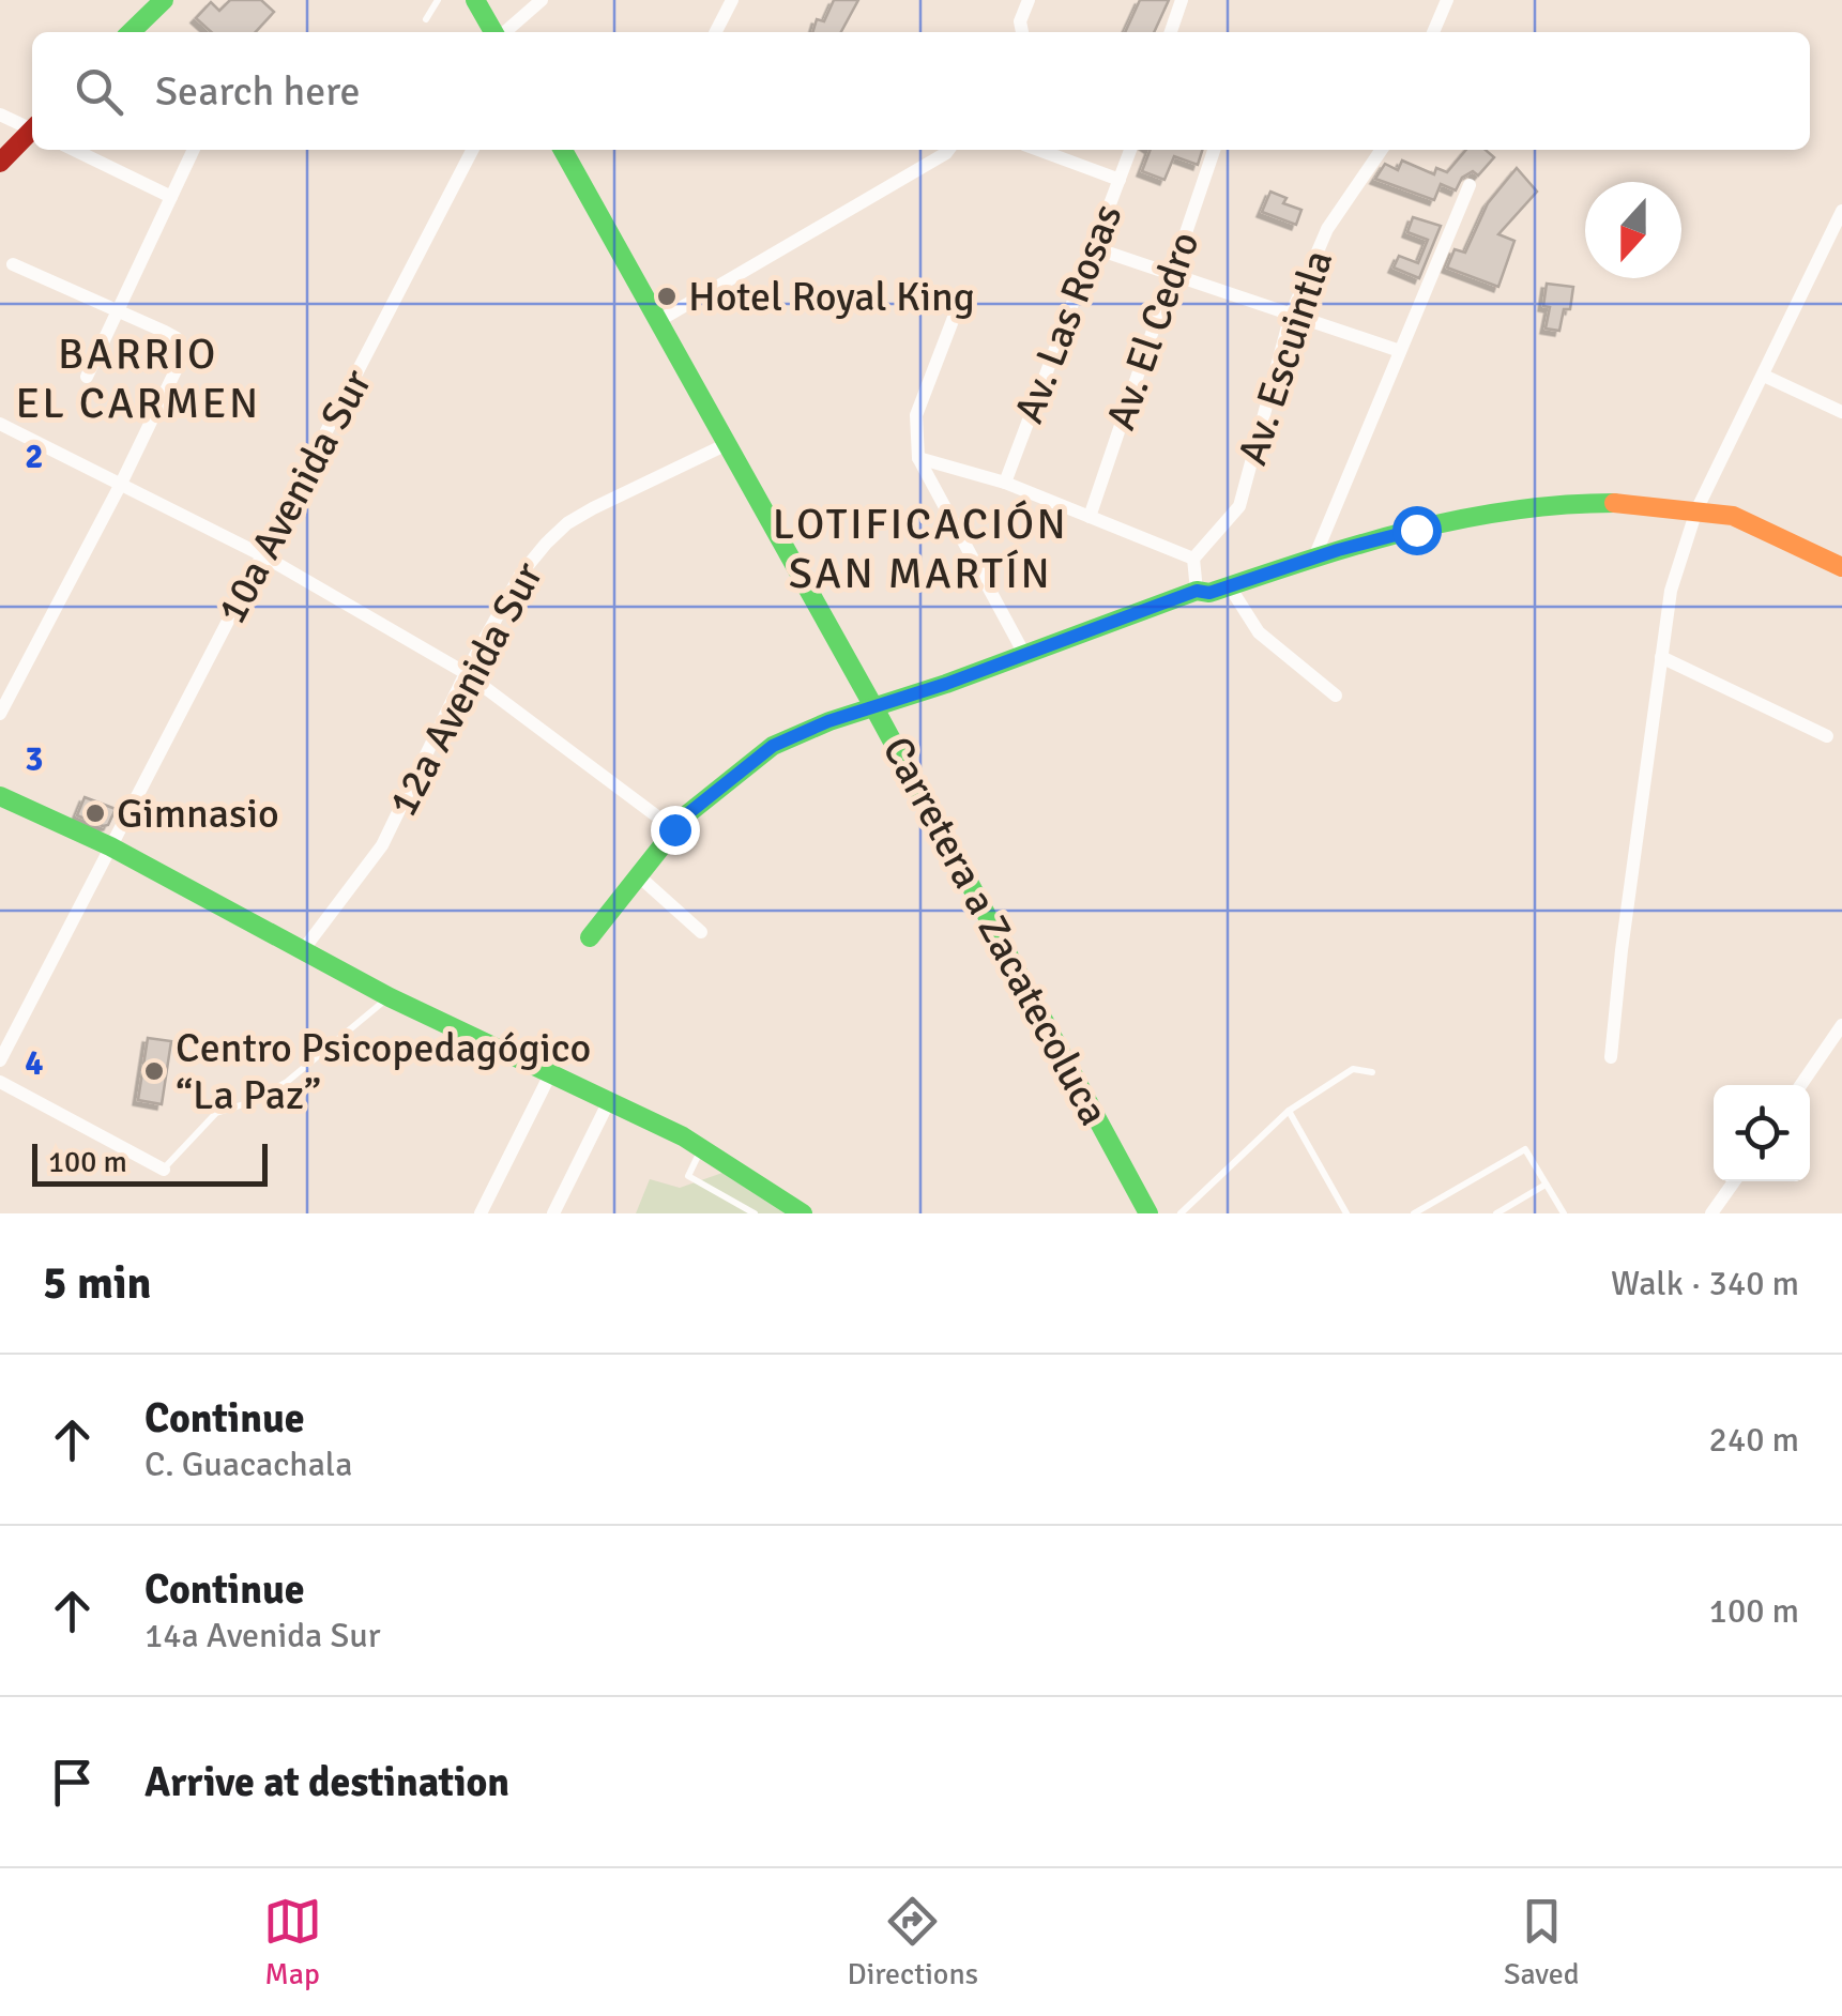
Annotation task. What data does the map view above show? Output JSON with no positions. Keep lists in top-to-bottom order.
{
  "streets": {
    "main road": ["Carretera a Zacatecoluca"],
    "street": [
      "Av. Las Rosas",
      "Av. El Cedro",
      "Av. Escuintla",
      "10a Avenida Sur",
      "12a Avenida Sur"
    ]
  },
  "crossings": [
    ["12a Avenida Sur", "Carretera a Zacatecoluca"]
  ],
  "districts": ["BARRIO EL CARMEN", "LOTIFICACIÓN SAN MARTÍN"],
  "places": ["Hotel Royal King", "Gimnasio", "Centro Psicopedagógico “La Paz”"],
  "scale_bar": "100 m",
  "north": "bottom",
  "page": {
    "search": "Search here",
    "scale": "100 m",
    "heading": ["5 min", "Walk · 340 m"],
    "list": [
      ["Continue", "C. Guacachala", "240 m"],
      ["Continue", "14a Avenida Sur", "100 m"],
      "Arrive at destination"
    ],
    "nav": ["Map", "Directions", "Saved"]
  },
  "grid": {
    "rows": ["2", "3", "4"]
  }
}
